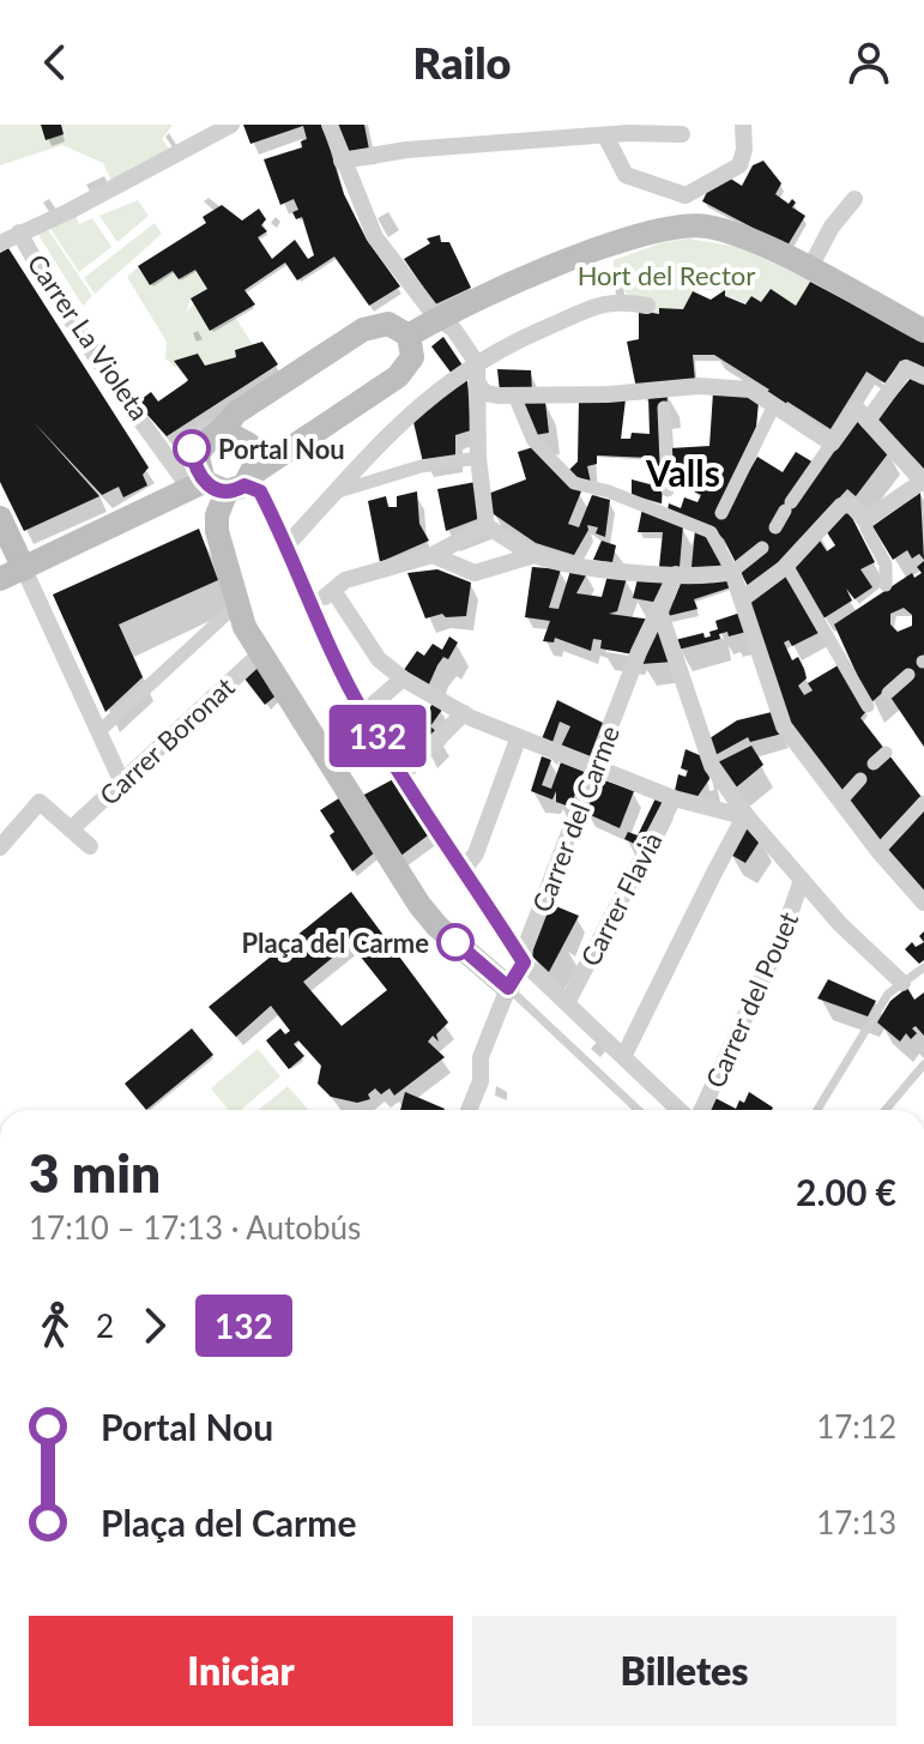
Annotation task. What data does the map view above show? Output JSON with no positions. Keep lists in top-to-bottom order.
{
  "streets": {
    "street": [
      "Carrer La Violeta",
      "Carrer Boronat",
      "Carrer del Carme",
      "Carrer Flavià",
      "Carrer del Pouet"
    ]
  },
  "crossings": [
    ["Carrer La Violeta", "Carrer del Carme"],
    ["Carrer La Violeta", "Carrer Flavià"]
  ],
  "districts": ["Valls"],
  "parks": ["Hort del Rector"],
  "places": ["Portal Nou", "Plaça del Carme"],
  "lines": ["bus line 132"],
  "page": {
    "header": "Railo",
    "on_map": "132",
    "heading": ["3 min", "17:10 – 17:13 · Autobús", "2.00 €"],
    "legs": ["2", "132"],
    "list": [
      {
        "name": "Portal Nou",
        "value": "17:12"
      },
      {
        "name": "Plaça del Carme",
        "value": "17:13"
      }
    ],
    "buttons": ["Iniciar", "Billetes"]
  }
}
